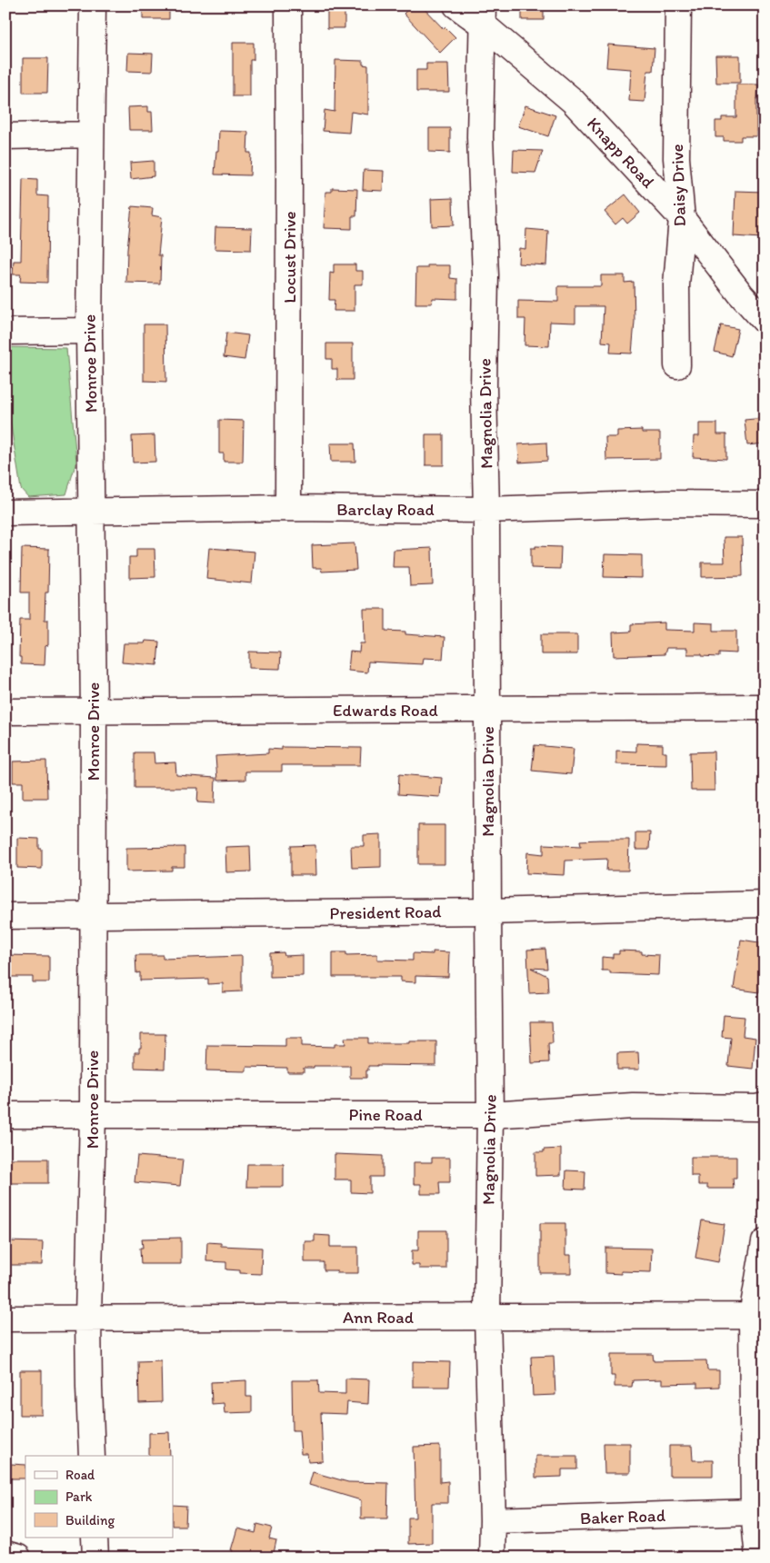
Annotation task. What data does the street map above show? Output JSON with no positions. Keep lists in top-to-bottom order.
{
  "streets": {
    "street": [
      "Knapp Road",
      "Daisy Drive",
      "Locust Drive",
      "Monroe Drive",
      "Magnolia Drive",
      "Barclay Road",
      "Edwards Road",
      "President Road",
      "Pine Road",
      "Ann Road",
      "Baker Road"
    ]
  },
  "crossings": [
    ["Knapp Road", "Daisy Drive"],
    ["Knapp Road", "Magnolia Drive"],
    ["Locust Drive", "Barclay Road"],
    ["Monroe Drive", "Barclay Road"],
    ["Monroe Drive", "Edwards Road"],
    ["Monroe Drive", "President Road"],
    ["Monroe Drive", "Pine Road"],
    ["Monroe Drive", "Ann Road"],
    ["Magnolia Drive", "Barclay Road"],
    ["Magnolia Drive", "Edwards Road"],
    ["Magnolia Drive", "President Road"],
    ["Magnolia Drive", "Pine Road"],
    ["Magnolia Drive", "Ann Road"],
    ["Magnolia Drive", "Baker Road"]
  ],
  "legend": ["Road", "Park", "Building"]
}
